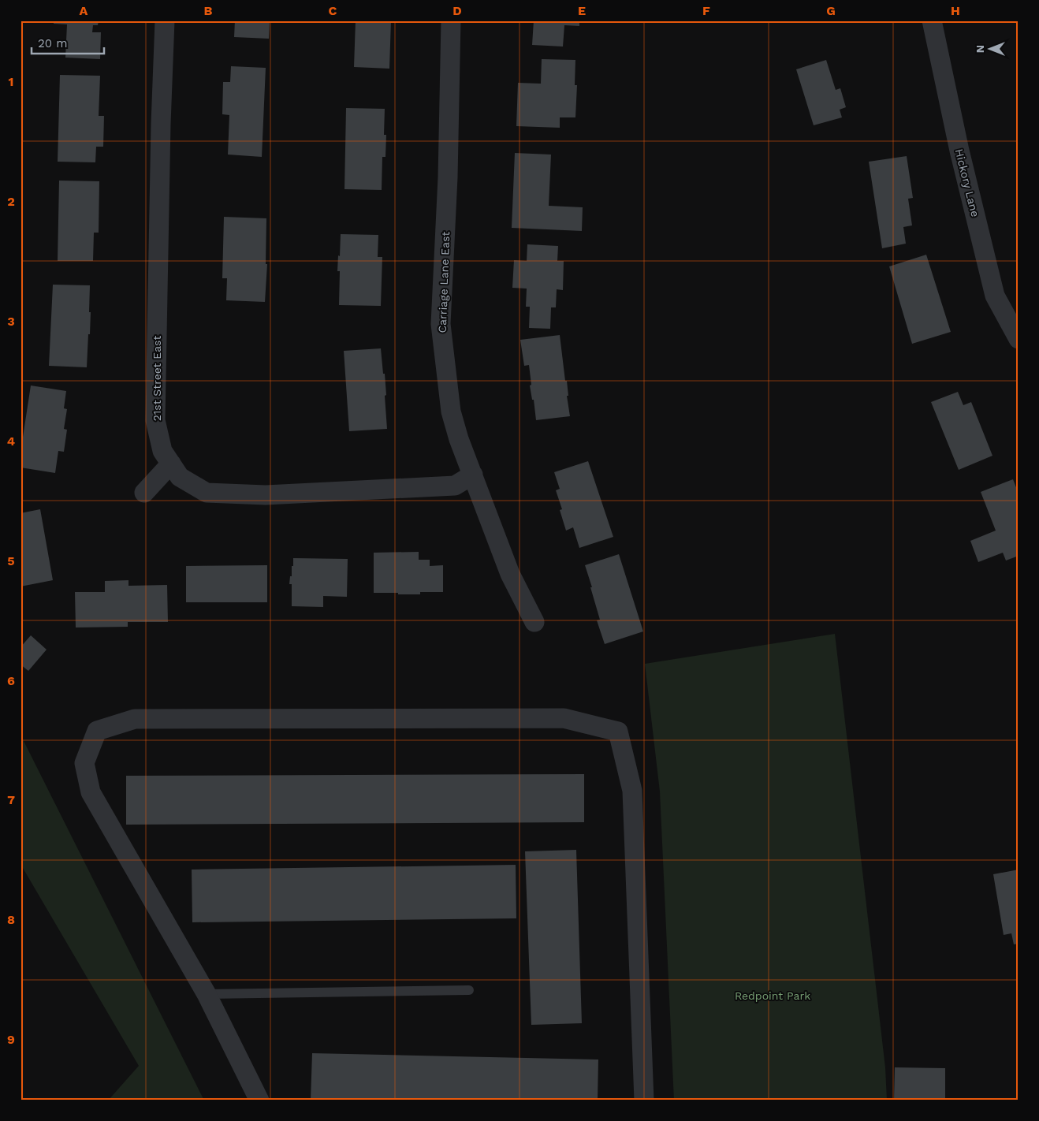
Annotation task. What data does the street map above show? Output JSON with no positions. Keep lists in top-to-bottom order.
{
  "streets": {
    "street": ["Hickory Lane", "Carriage Lane East", "21st Street East"]
  },
  "crossings": [
    ["Carriage Lane East", "21st Street East"]
  ],
  "parks": ["Redpoint Park"],
  "scale_bar": "20 m",
  "north": "left",
  "grid": {
    "columns": [
      "A",
      "B",
      "C",
      "D",
      "E",
      "F",
      "G",
      "H"
    ],
    "rows": [
      "1",
      "2",
      "3",
      "4",
      "5",
      "6",
      "7",
      "8",
      "9"
    ]
  }
}
